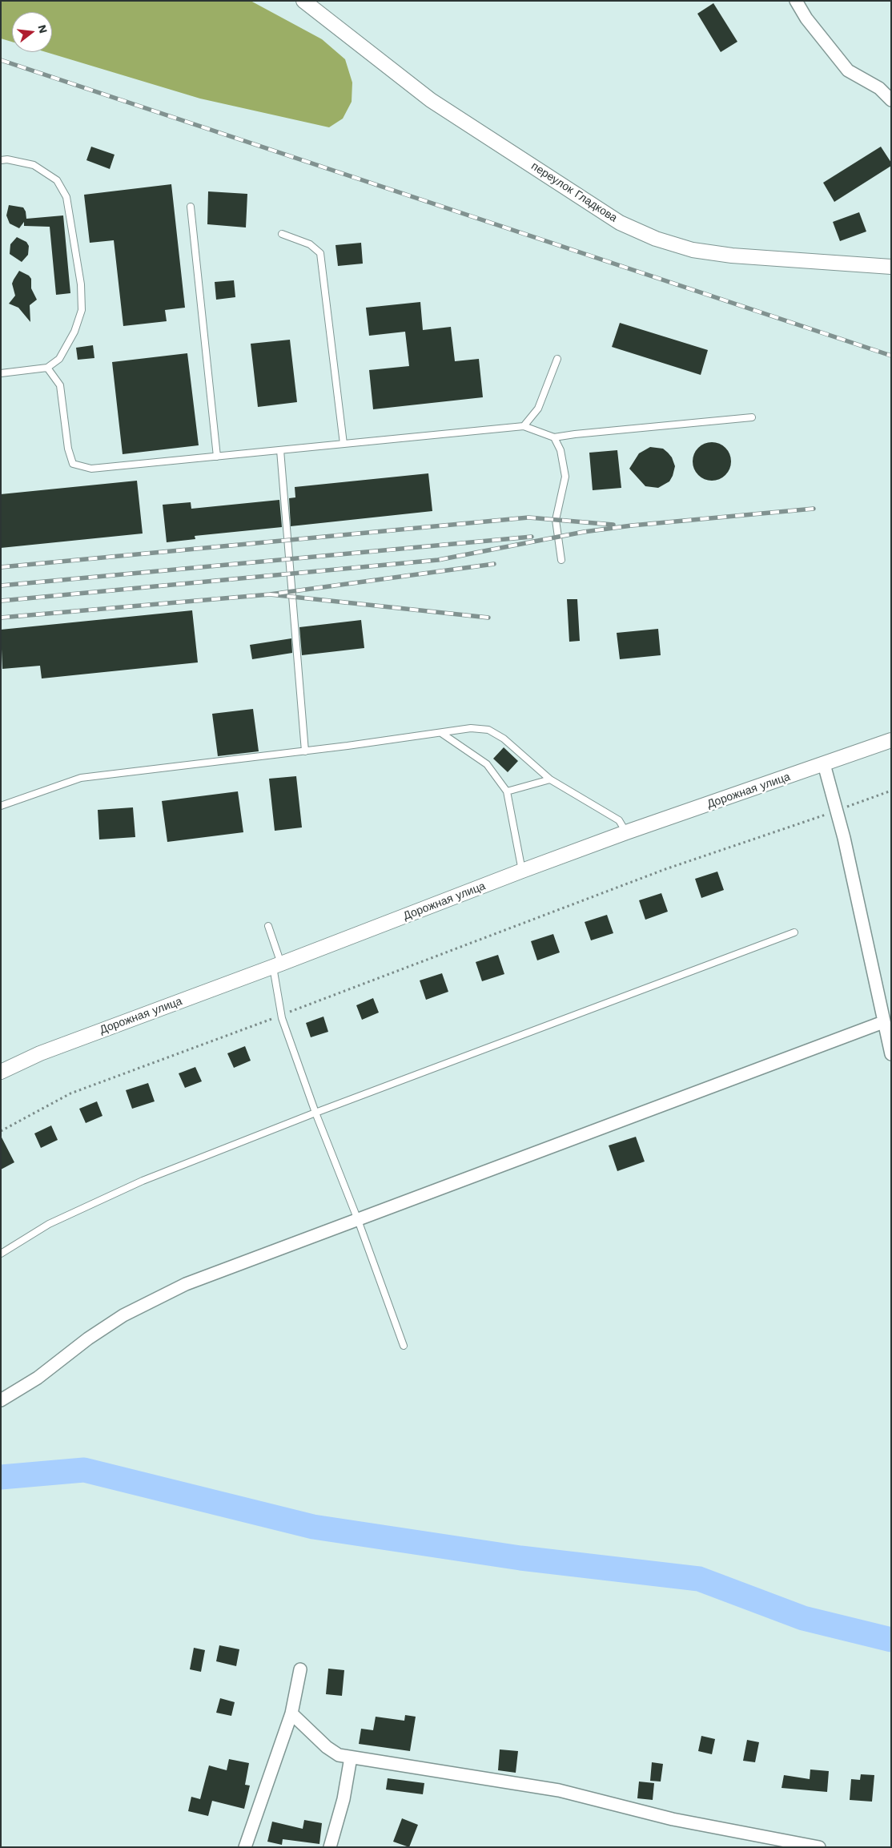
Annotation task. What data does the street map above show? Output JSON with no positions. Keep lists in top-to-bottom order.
{
  "streets": {
    "street": ["переулок Гладкова", "Дорожная улица"]
  },
  "north": "right"
}
